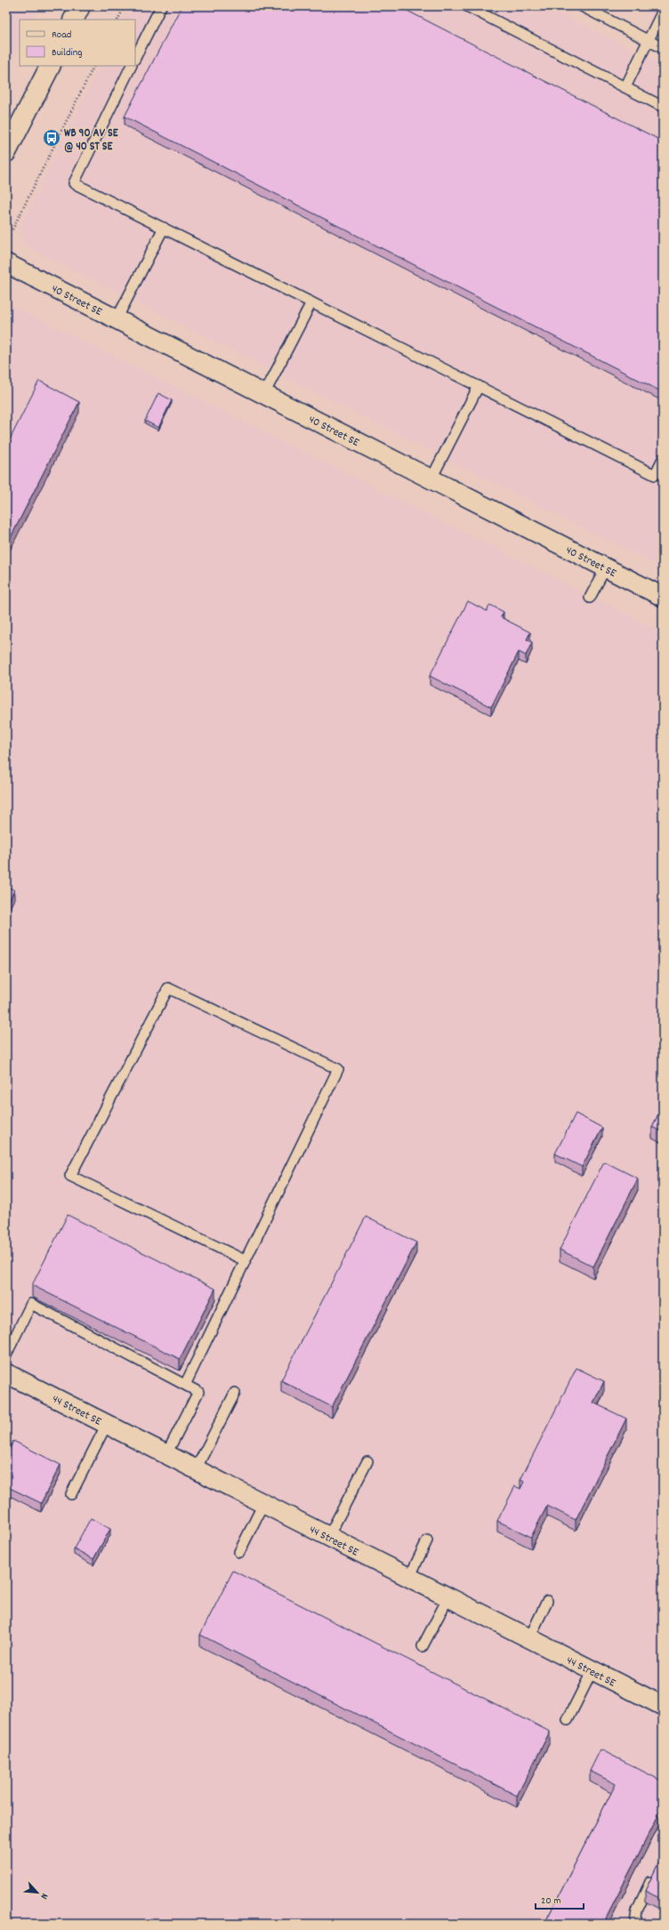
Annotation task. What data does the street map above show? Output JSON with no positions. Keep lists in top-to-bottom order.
{
  "streets": {
    "street": ["40 Street SE", "44 Street SE"]
  },
  "places": {
    "bus stop": ["WB 90 AV SE @ 40 ST SE"]
  },
  "legend": ["Road", "Building"],
  "scale_bar": "20 m",
  "north": "bottom right"
}
